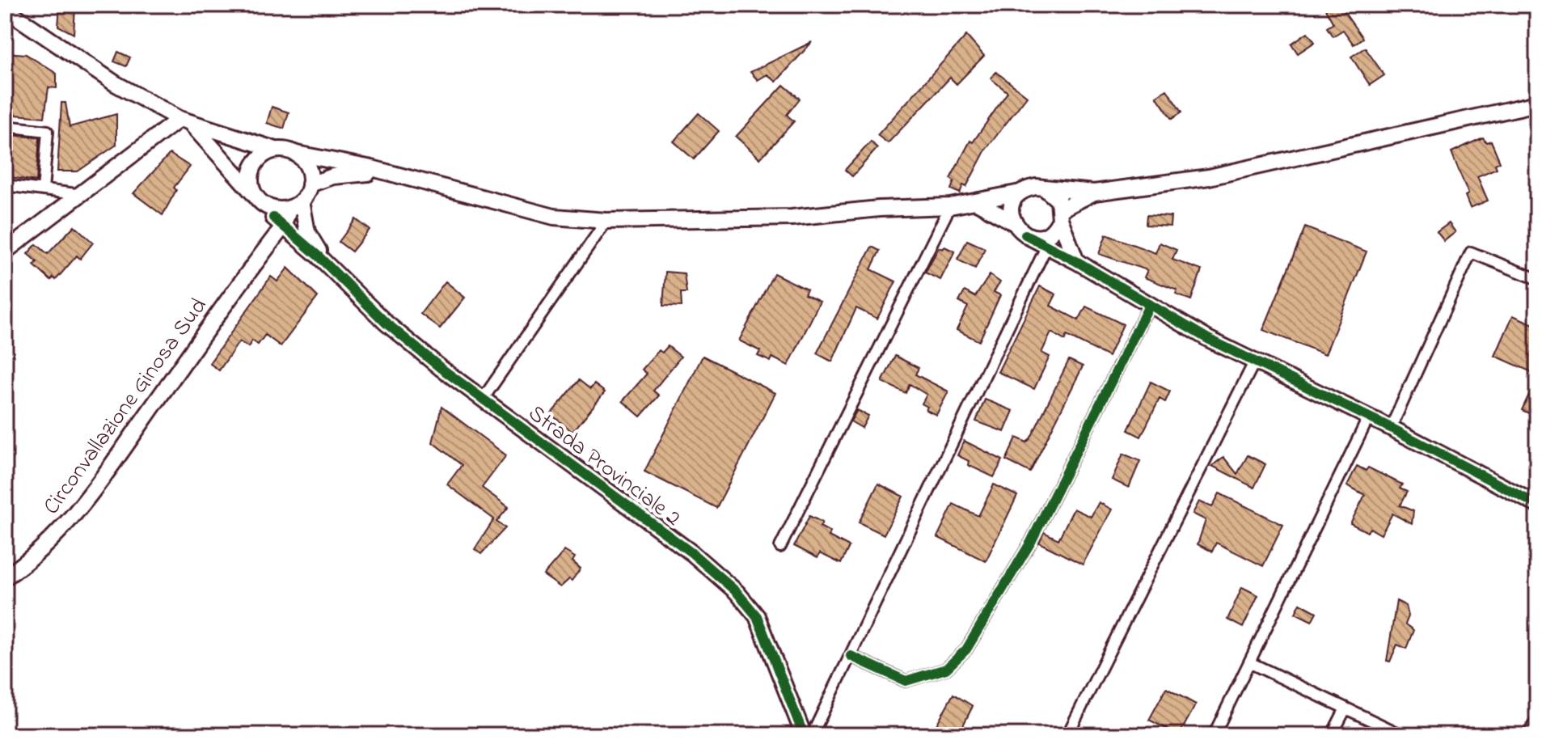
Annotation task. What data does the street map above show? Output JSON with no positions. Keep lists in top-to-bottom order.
{
  "streets": {
    "main road": ["Circonvallazione Ginosa Sud", "Strada Provinciale 2"]
  }
}
